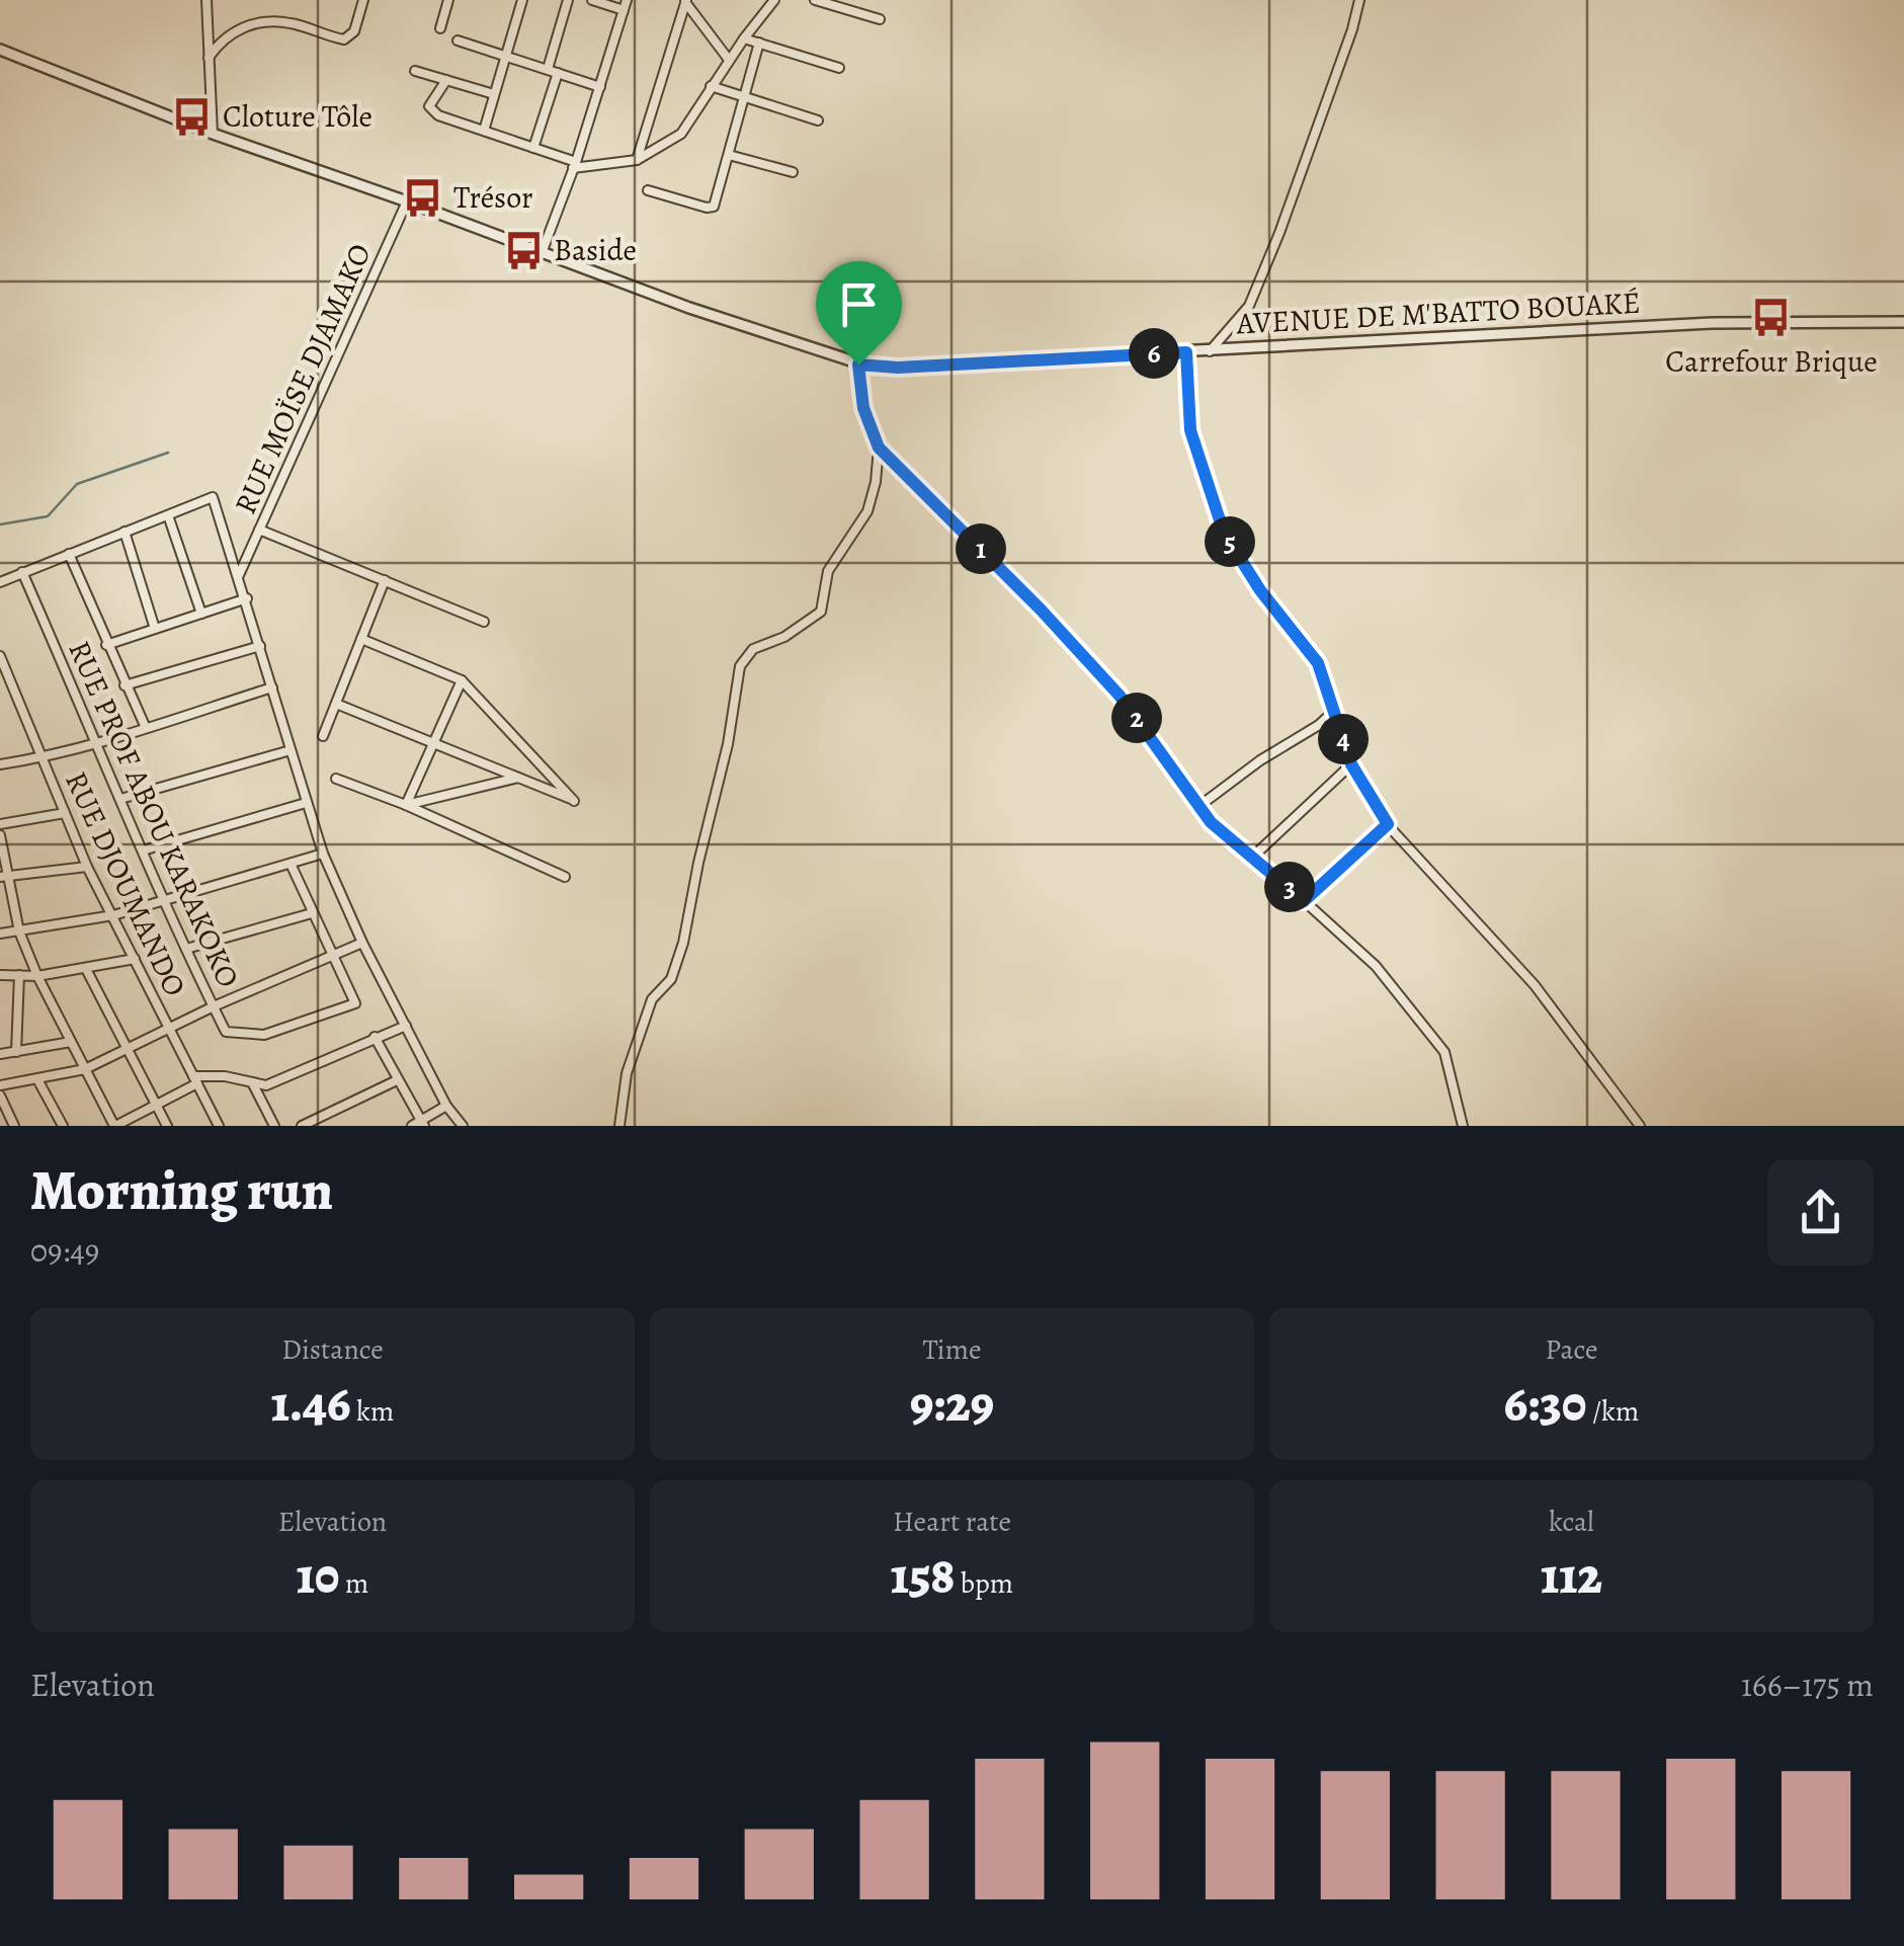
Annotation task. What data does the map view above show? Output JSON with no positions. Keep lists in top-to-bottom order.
{
  "streets": {
    "street": [
      "AVENUE DE M'BATTO BOUAKÉ",
      "RUE MOÏSE DJAMAKO",
      "RUE PROF ABOU KARAKOKO",
      "RUE DJOUMANDO"
    ]
  },
  "crossings": [
    ["AVENUE DE M'BATTO BOUAKÉ", "RUE MOÏSE DJAMAKO"]
  ],
  "places": {
    "bus stop": [
      "Cloture Tôle",
      "Trésor",
      "Baside",
      "Carrefour Brique"
    ]
  },
  "page": {
    "pins": [
      "6",
      "5",
      "1",
      "2",
      "4",
      "3"
    ],
    "heading": ["Morning run", "09:49"],
    "stats": [
      ["Distance", "1.46 km"],
      ["Time", "9:29"],
      ["Pace", "6:30 /km"],
      ["Elevation", "10 m"],
      ["Heart rate", "158 bpm"],
      ["kcal", "112"]
    ],
    "chart": ["Elevation", "166–175 m"]
  }
}
